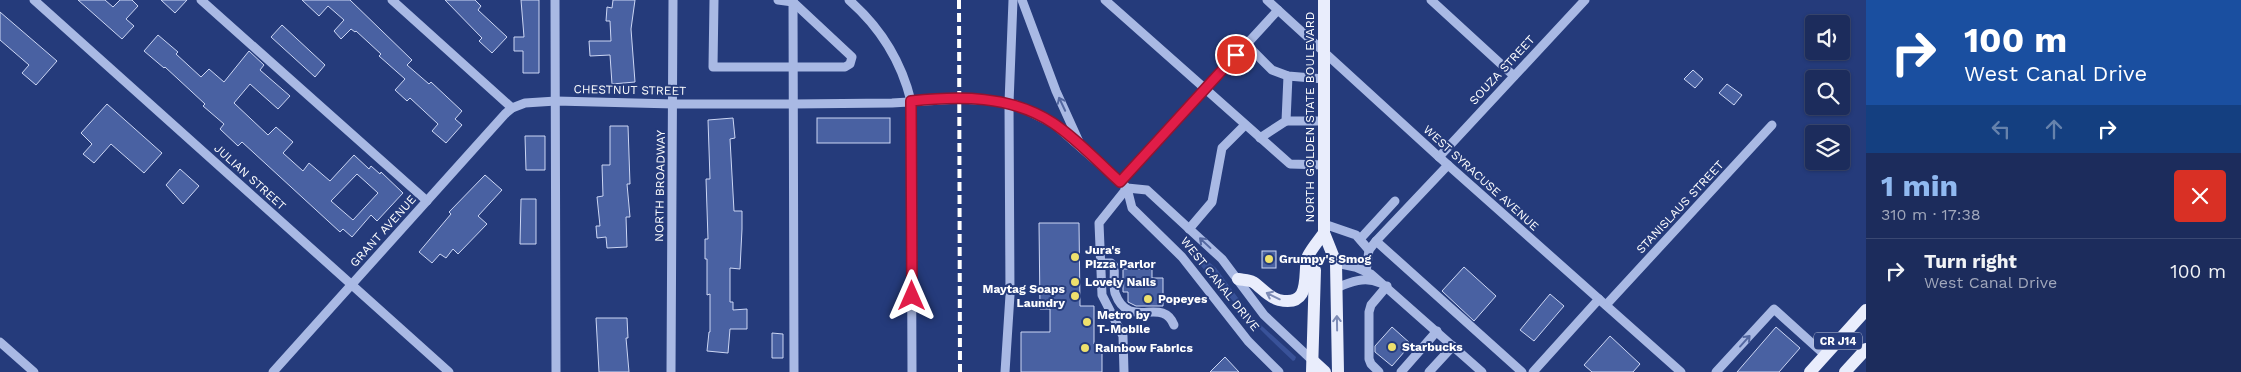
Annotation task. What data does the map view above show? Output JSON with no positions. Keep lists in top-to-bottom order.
{
  "streets": {
    "main road": ["NORTH GOLDEN STATE BOULEVARD", "WEST CANAL DRIVE", "CR J14"],
    "street": [
      "SOUZA STREET",
      "CHESTNUT STREET",
      "JULIAN STREET",
      "WEST SYRACUSE AVENUE",
      "NORTH BROADWAY",
      "STANISLAUS STREET",
      "GRANT AVENUE"
    ]
  },
  "crossings": [
    ["SOUZA STREET", "WEST SYRACUSE AVENUE"],
    ["CHESTNUT STREET", "NORTH BROADWAY"],
    ["CHESTNUT STREET", "GRANT AVENUE"],
    ["CHESTNUT STREET", "WEST CANAL DRIVE"],
    ["NORTH GOLDEN STATE BOULEVARD", "WEST SYRACUSE AVENUE"],
    ["NORTH GOLDEN STATE BOULEVARD", "WEST CANAL DRIVE"],
    ["JULIAN STREET", "GRANT AVENUE"],
    ["WEST SYRACUSE AVENUE", "STANISLAUS STREET"]
  ],
  "places": [
    "Jura's Pizza Parlor",
    "Grumpy's Smog",
    "Lovely Nails",
    "Maytag Soaps Laundry",
    "Popeyes",
    "Metro by T-Mobile",
    "Starbucks",
    "Rainbow Fabrics"
  ],
  "page": {
    "turn": ["100 m", "West Canal Drive"],
    "heading": ["1 min", "310 m · 17:38"],
    "list": [
      {
        "name": "Turn right",
        "note": "West Canal Drive",
        "value": "100 m"
      }
    ]
  }
}
